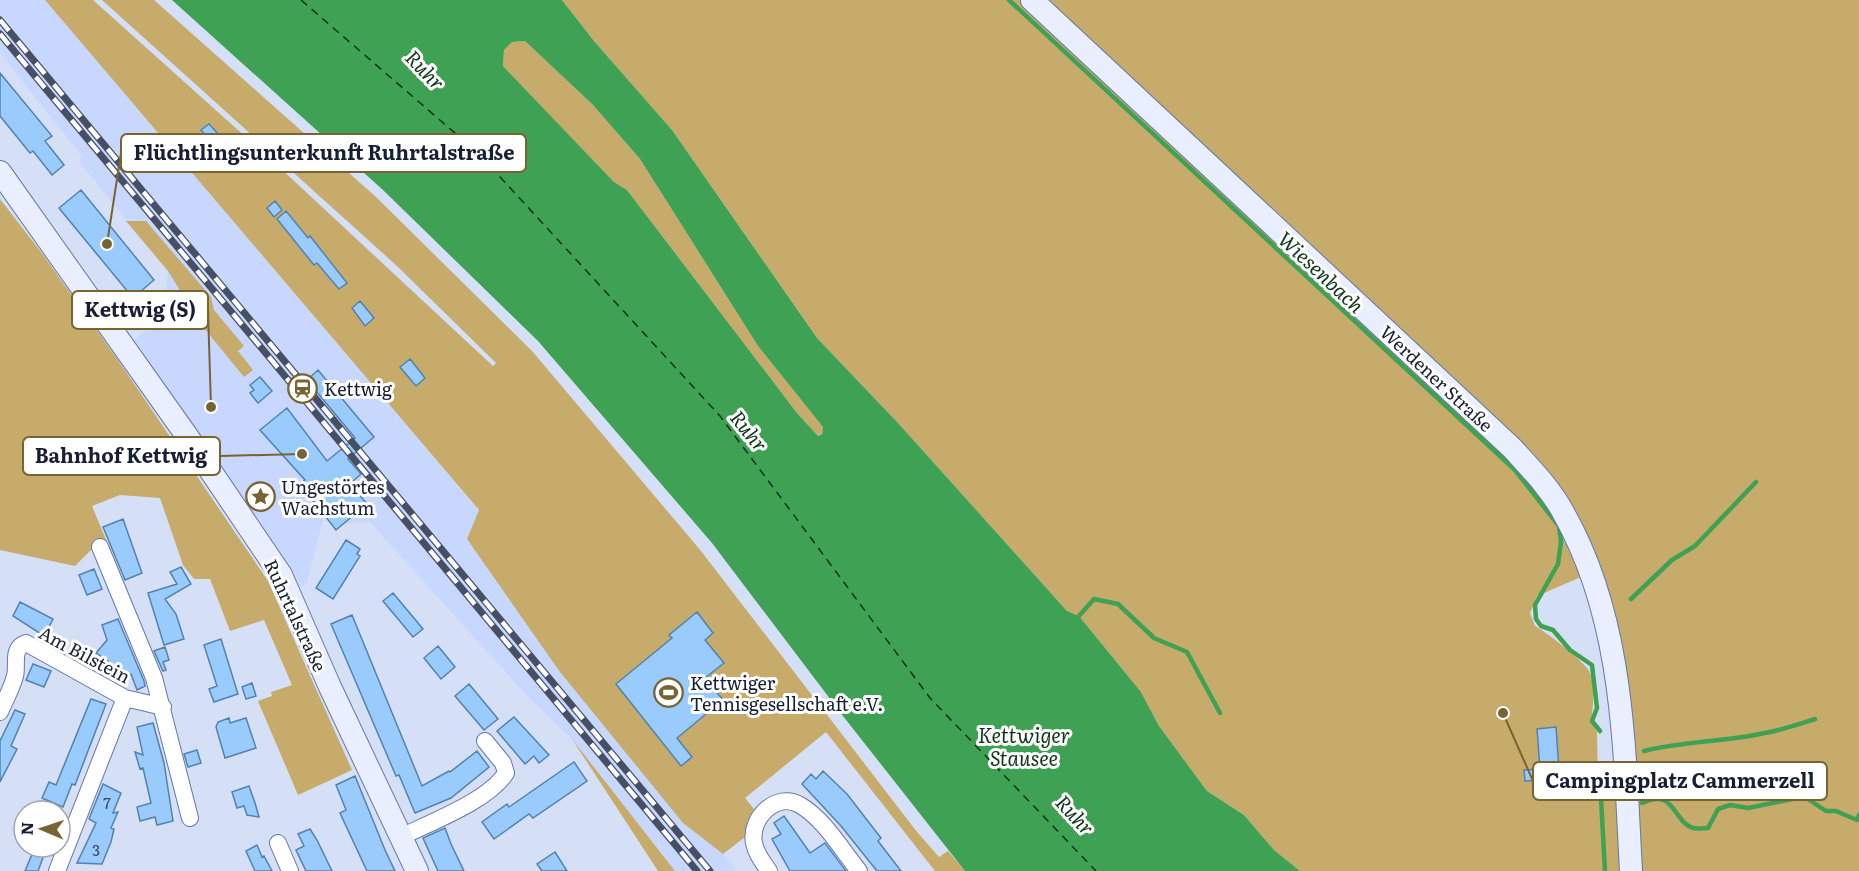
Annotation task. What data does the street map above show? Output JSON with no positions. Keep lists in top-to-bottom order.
{
  "streets": {
    "main road": ["Werdener Straße", "Ruhrtalstraße"],
    "street": ["Am Bilstein"]
  },
  "water": ["Ruhr", "Wiesenbach", "Kettwiger Stausee"],
  "places": {
    "other": [
      "Flüchtlingsunterkunft Ruhrtalstraße",
      "Kettwig (S)",
      "Bahnhof Kettwig",
      "Campingplatz Cammerzell"
    ],
    "station": ["Kettwig"],
    "place": ["Ungestörtes Wachstum"],
    "sports": ["Kettwiger Tennisgesellschaft e.V."]
  },
  "house_numbers": ["7", "3"],
  "north": "left"
}
